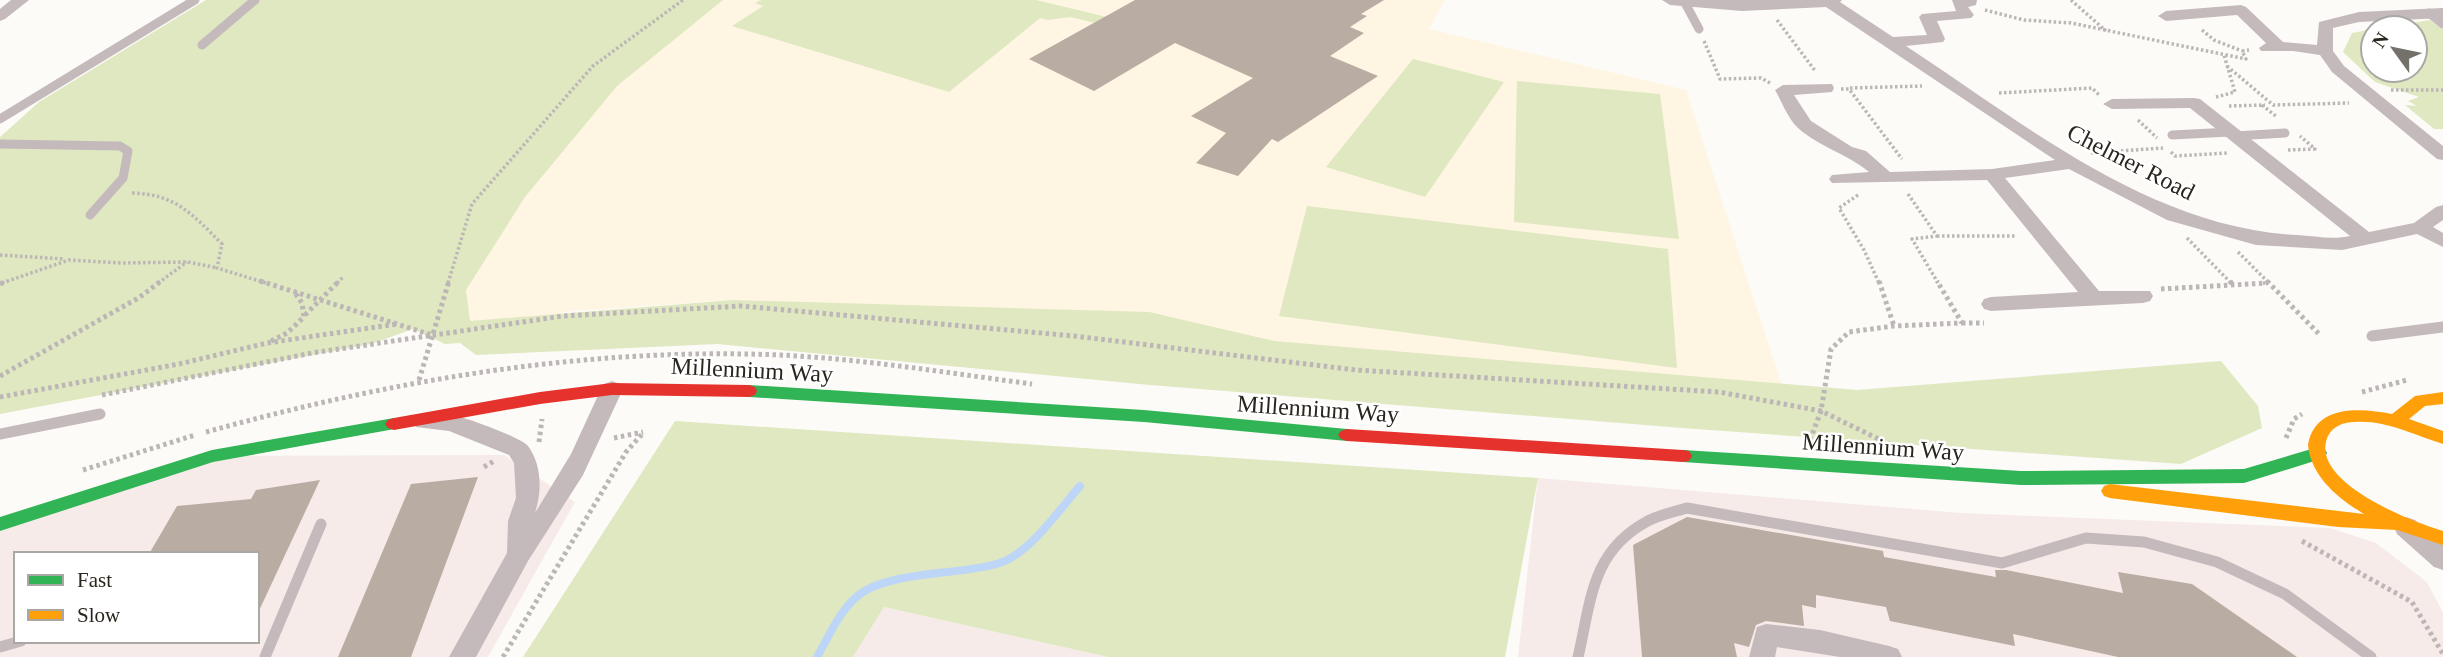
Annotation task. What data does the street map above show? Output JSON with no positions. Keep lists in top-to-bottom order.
{
  "streets": {
    "main road": ["Millennium Way"],
    "street": ["Chelmer Road"]
  },
  "legend": ["Fast", "Slow"],
  "north": "top left"
}
